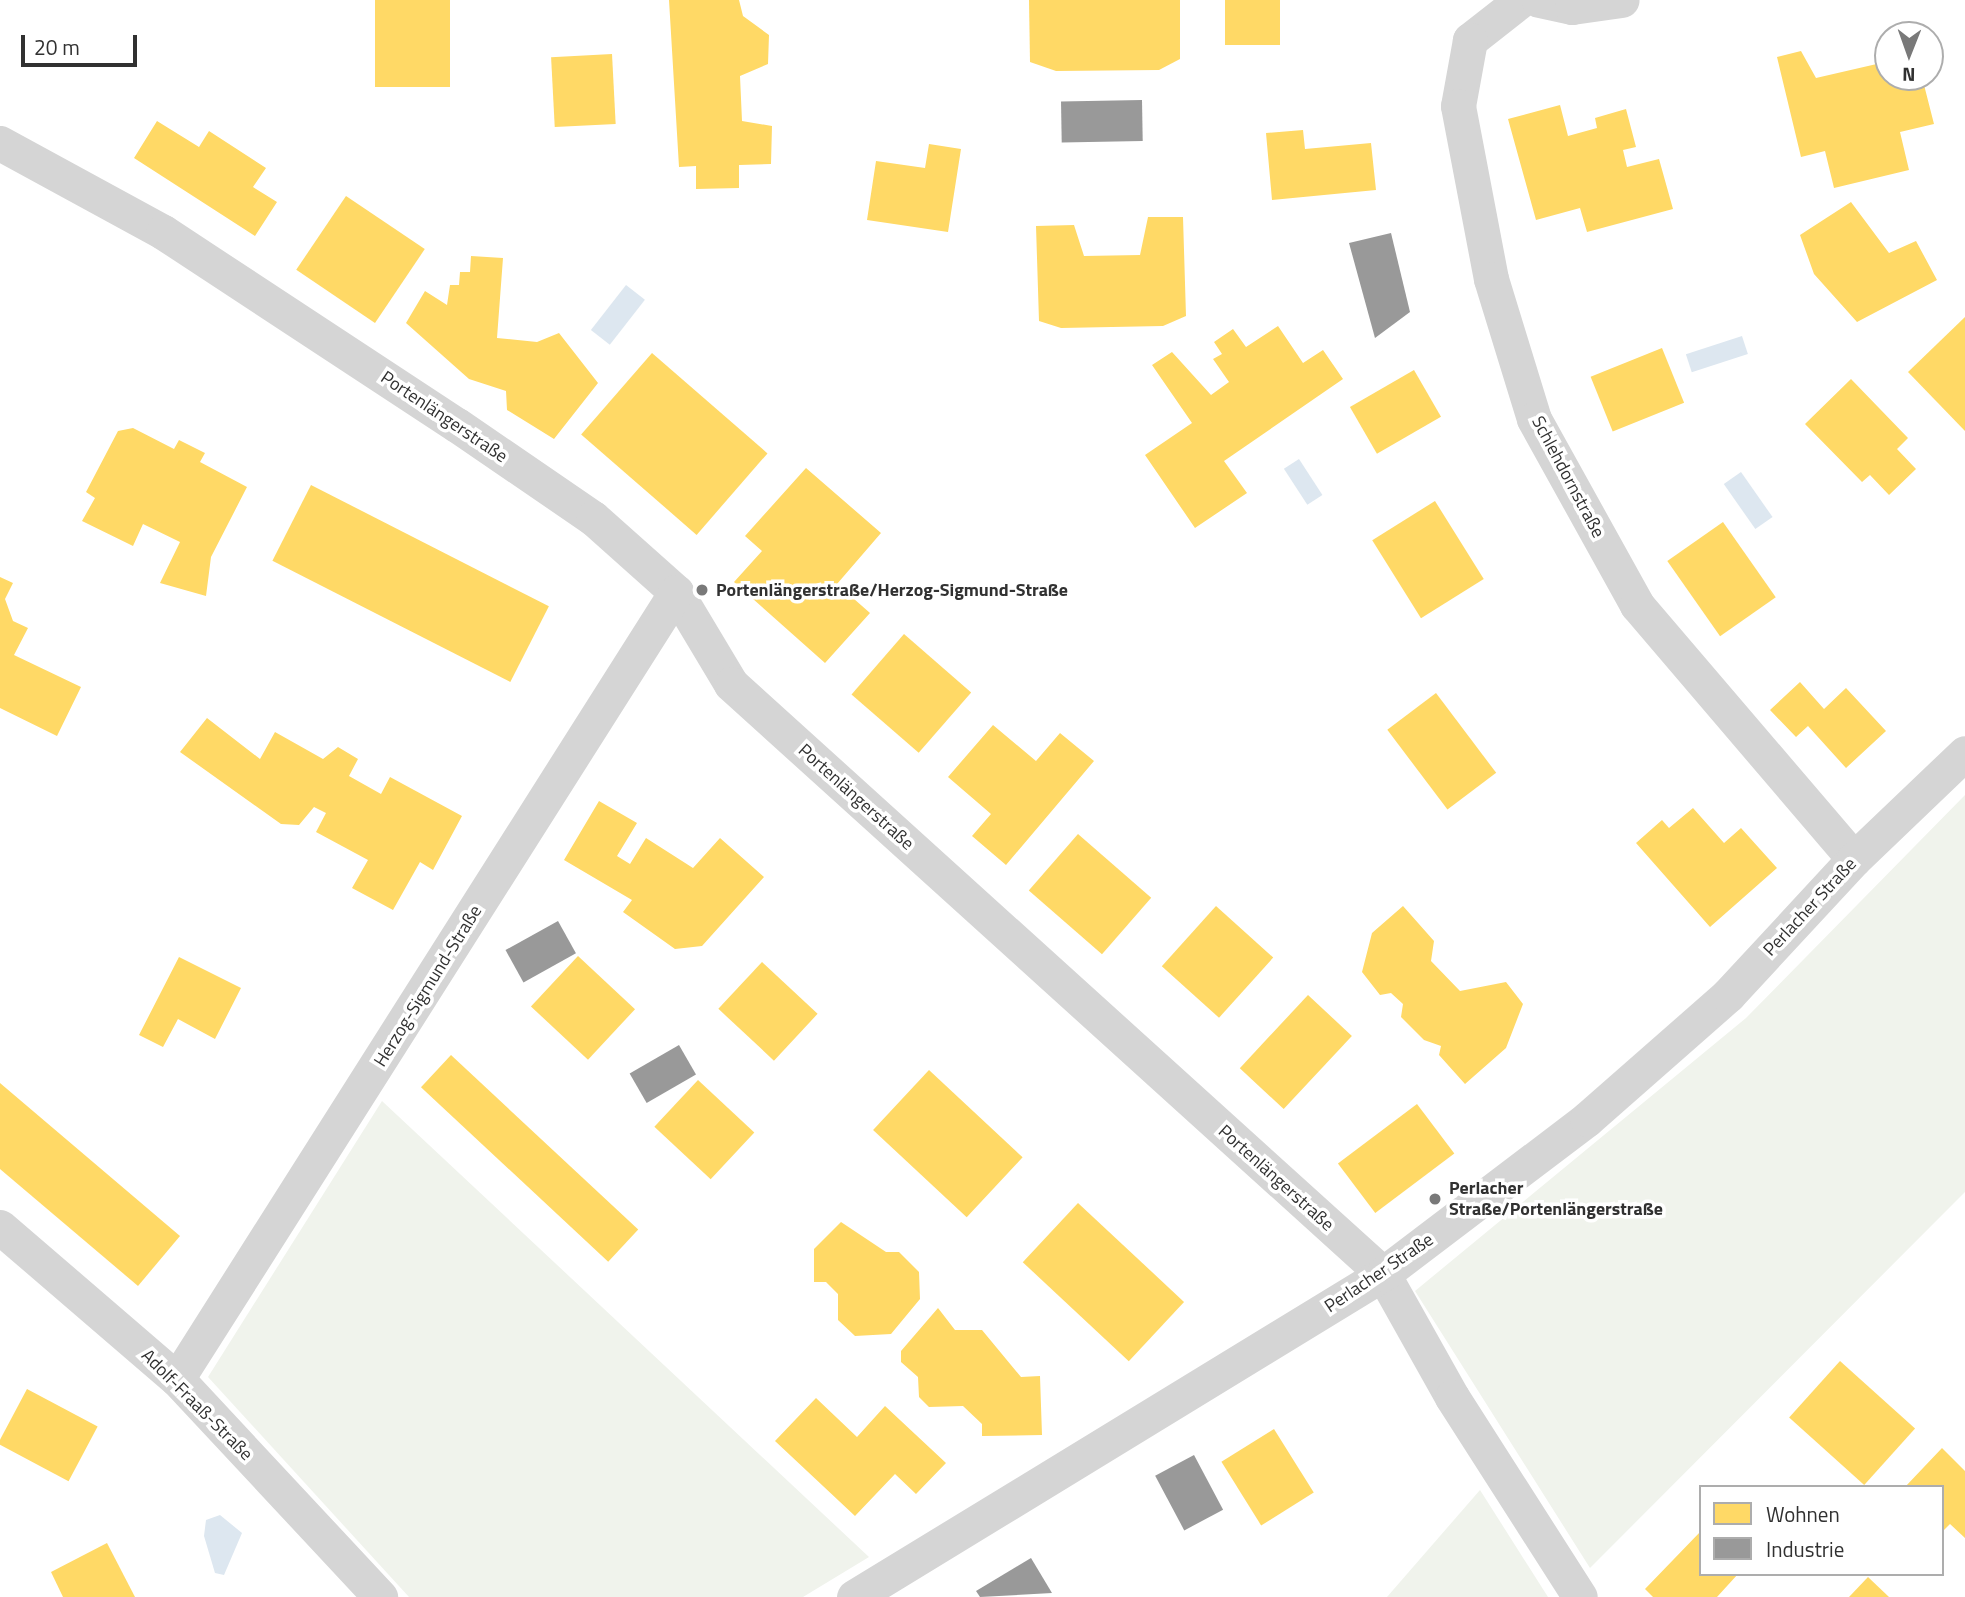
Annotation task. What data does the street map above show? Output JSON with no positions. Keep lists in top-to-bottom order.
{
  "streets": {
    "street": [
      "Portenlängerstraße",
      "Schlehdornstraße",
      "Perlacher Straße",
      "Herzog-Sigmund-Straße",
      "Adolf-Fraaß-Straße"
    ]
  },
  "crossings": [
    ["Portenlängerstraße", "Perlacher Straße"],
    ["Portenlängerstraße", "Herzog-Sigmund-Straße"],
    ["Schlehdornstraße", "Perlacher Straße"],
    ["Herzog-Sigmund-Straße", "Adolf-Fraaß-Straße"]
  ],
  "places": ["Portenlängerstraße/Herzog-Sigmund-Straße", "Perlacher Straße/Portenlängerstraße"],
  "legend": ["Wohnen", "Industrie"],
  "scale_bar": "20 m",
  "north": "bottom"
}
